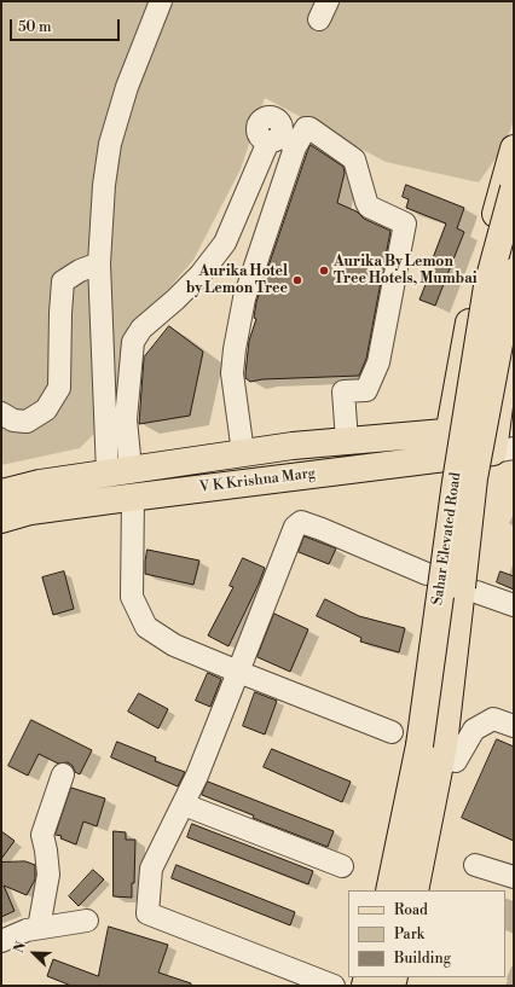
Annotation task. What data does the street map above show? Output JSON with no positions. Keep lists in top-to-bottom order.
{
  "streets": {
    "main road": ["V K Krishna Marg", "Sahar Elevated Road"]
  },
  "places": ["Aurika By Lemon Tree Hotels, Mumbai", "Aurika Hotel by Lemon Tree"],
  "legend": ["Road", "Park", "Building"],
  "scale_bar": "50 m",
  "north": "top left"
}
